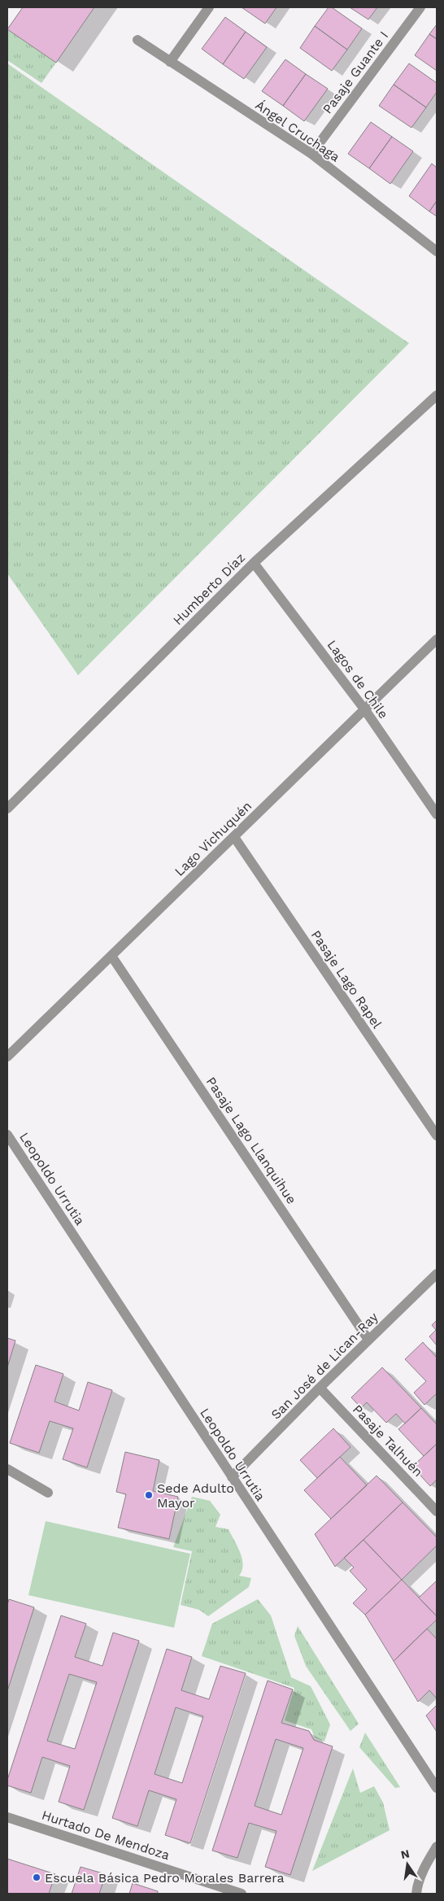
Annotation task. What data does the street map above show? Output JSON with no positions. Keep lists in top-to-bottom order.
{
  "streets": {
    "street": [
      "Pasaje Guante I",
      "Ángel Cruchaga",
      "Humberto Díaz",
      "Lagos de Chile",
      "Lago Vichuquén",
      "Pasaje Lago Rapel",
      "Pasaje Lago Llanquihue",
      "Leopoldo Urrutia",
      "San José de Lican-Ray",
      "Pasaje Talhuén",
      "Hurtado De Mendoza"
    ]
  },
  "crossings": [
    ["Pasaje Guante I", "Ángel Cruchaga"],
    ["Humberto Díaz", "Lagos de Chile"],
    ["Lagos de Chile", "Lago Vichuquén"],
    ["Lago Vichuquén", "Pasaje Lago Rapel"],
    ["Lago Vichuquén", "Pasaje Lago Llanquihue"],
    ["Pasaje Lago Llanquihue", "San José de Lican-Ray"],
    ["Leopoldo Urrutia", "San José de Lican-Ray"],
    ["San José de Lican-Ray", "Pasaje Talhuén"]
  ],
  "places": ["Sede Adulto Mayor", "Escuela Básica Pedro Morales Barrera"],
  "north": "top"
}
